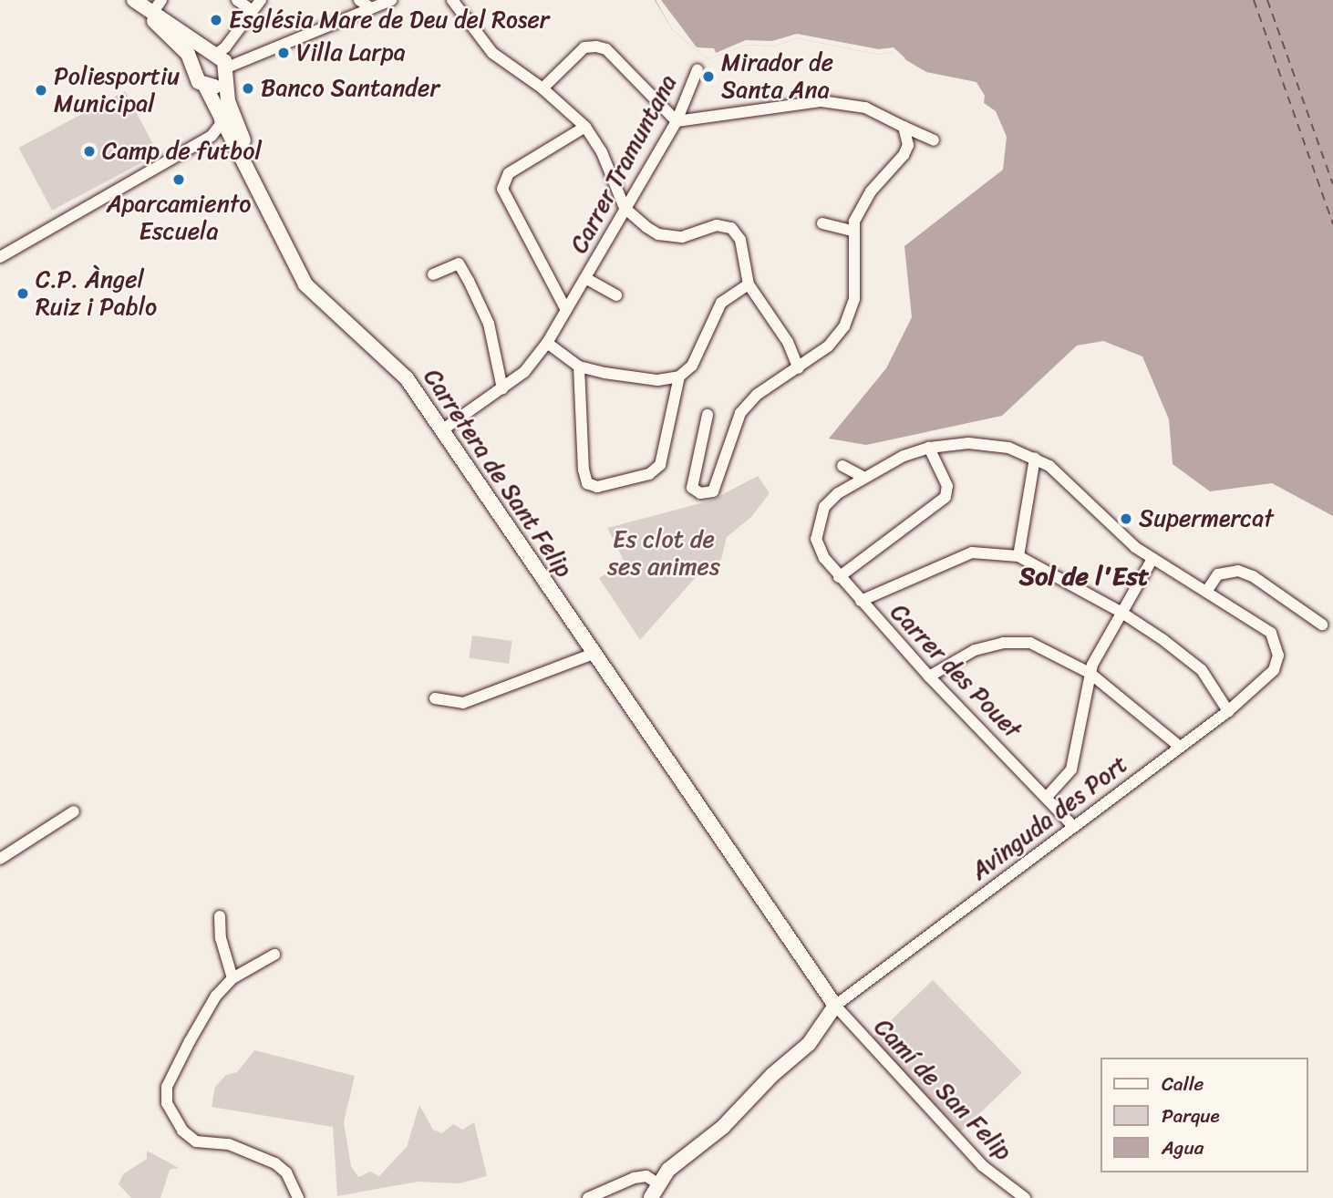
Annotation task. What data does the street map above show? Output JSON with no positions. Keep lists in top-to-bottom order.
{
  "streets": {
    "main road": ["Carretera de Sant Felip"],
    "street": [
      "Carrer Tramuntana",
      "Carrer des Pouet",
      "Avinguda des Port",
      "Camí de San Felip"
    ]
  },
  "crossings": [
    ["Carrer Tramuntana", "Carretera de Sant Felip"],
    ["Carretera de Sant Felip", "Avinguda des Port"],
    ["Carretera de Sant Felip", "Camí de San Felip"],
    ["Carrer des Pouet", "Avinguda des Port"],
    ["Avinguda des Port", "Camí de San Felip"]
  ],
  "districts": ["Sol de l'Est"],
  "parks": ["Es clot de ses animes"],
  "places": [
    "Església Mare de Deu del Roser",
    "Villa Larpa",
    "Mirador de Santa Ana",
    "Banco Santander",
    "Poliesportiu Municipal",
    "Camp de futbol",
    "Aparcamiento Escuela",
    "C.P. Àngel Ruiz i Pablo",
    "Supermercat"
  ],
  "legend": ["Calle", "Parque", "Agua"]
}
